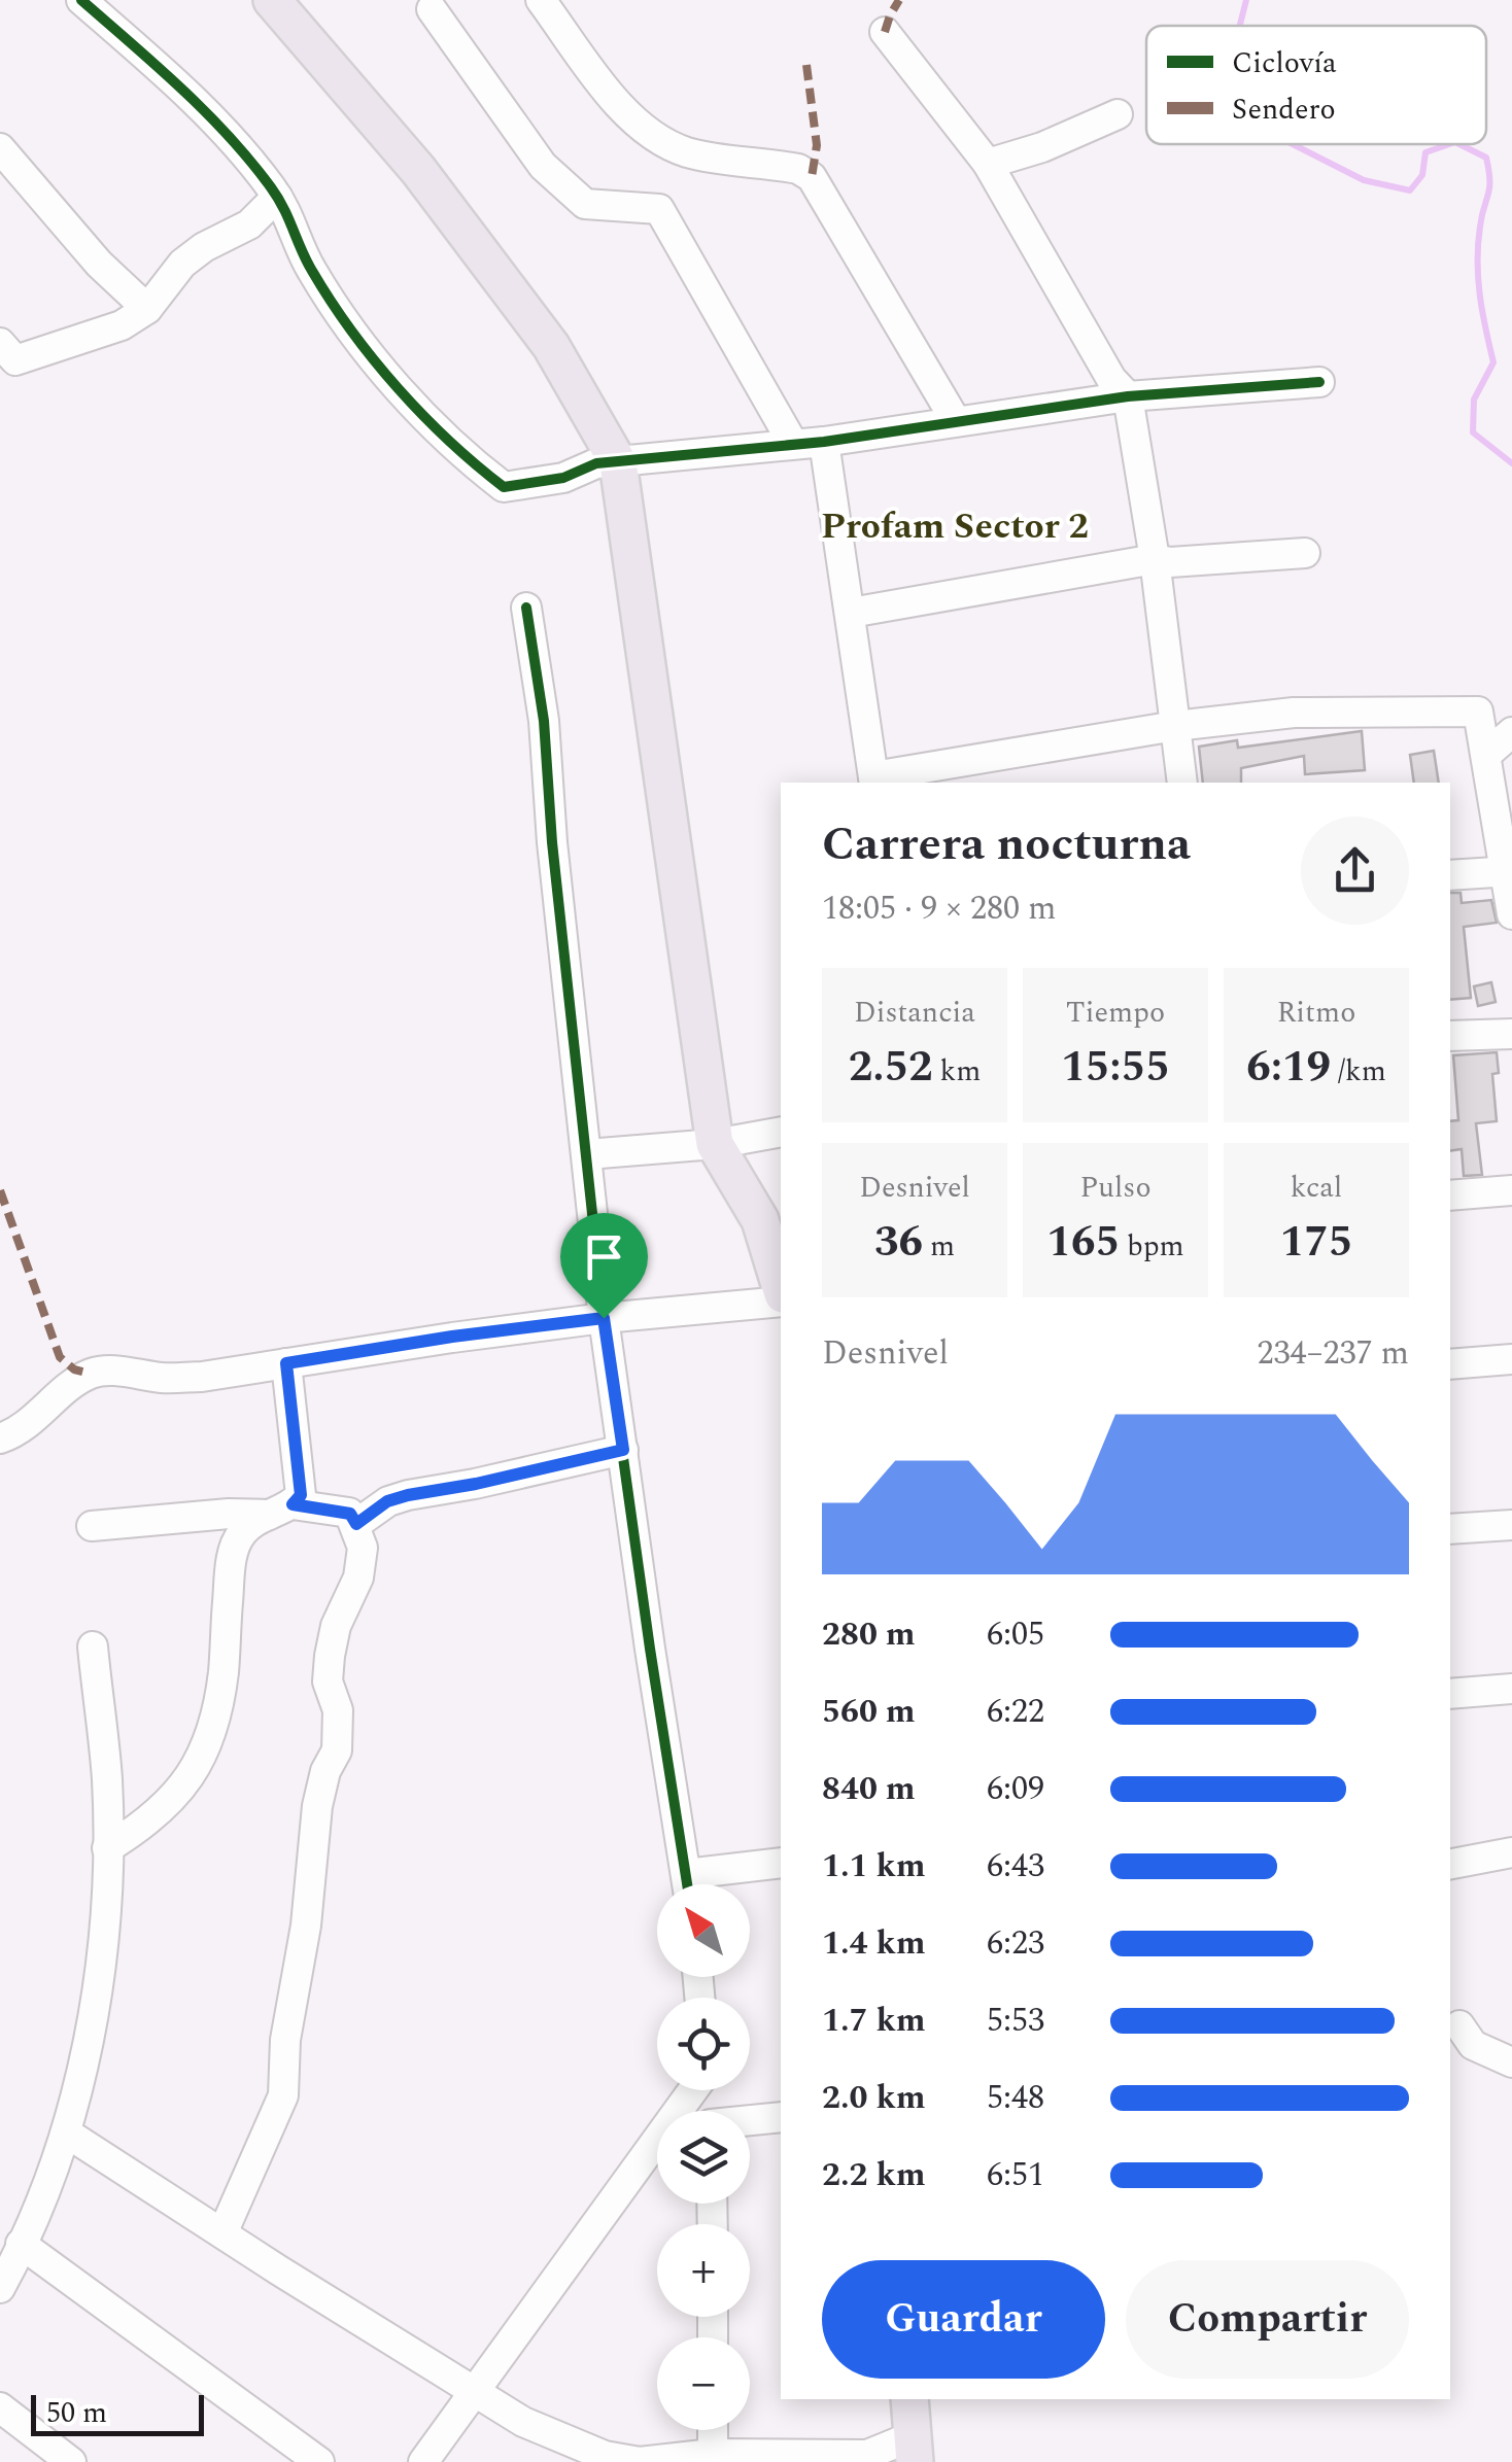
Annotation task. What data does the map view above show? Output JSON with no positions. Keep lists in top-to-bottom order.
{
  "districts": ["Profam Sector 2"],
  "legend": ["Ciclovía", "Sendero"],
  "scale_bar": "50 m",
  "north": "top left",
  "page": {
    "heading": ["Carrera nocturna", "18:05 · 9 × 280 m"],
    "stats": [
      ["Distancia", "2.52 km"],
      ["Tiempo", "15:55"],
      ["Ritmo", "6:19 /km"],
      ["Desnivel", "36 m"],
      ["Pulso", "165 bpm"],
      ["kcal", "175"]
    ],
    "chart": ["Desnivel", "234–237 m"],
    "list": [
      {
        "name": "280 m",
        "note": "6:05"
      },
      {
        "name": "560 m",
        "note": "6:22"
      },
      {
        "name": "840 m",
        "note": "6:09"
      },
      {
        "name": "1.1 km",
        "note": "6:43"
      },
      {
        "name": "1.4 km",
        "note": "6:23"
      },
      {
        "name": "1.7 km",
        "note": "5:53"
      },
      {
        "name": "2.0 km",
        "note": "5:48"
      },
      {
        "name": "2.2 km",
        "note": "6:51"
      }
    ],
    "map_buttons": ["+", "−"],
    "buttons": ["Guardar", "Compartir"],
    "scale": "50 m"
  }
}
